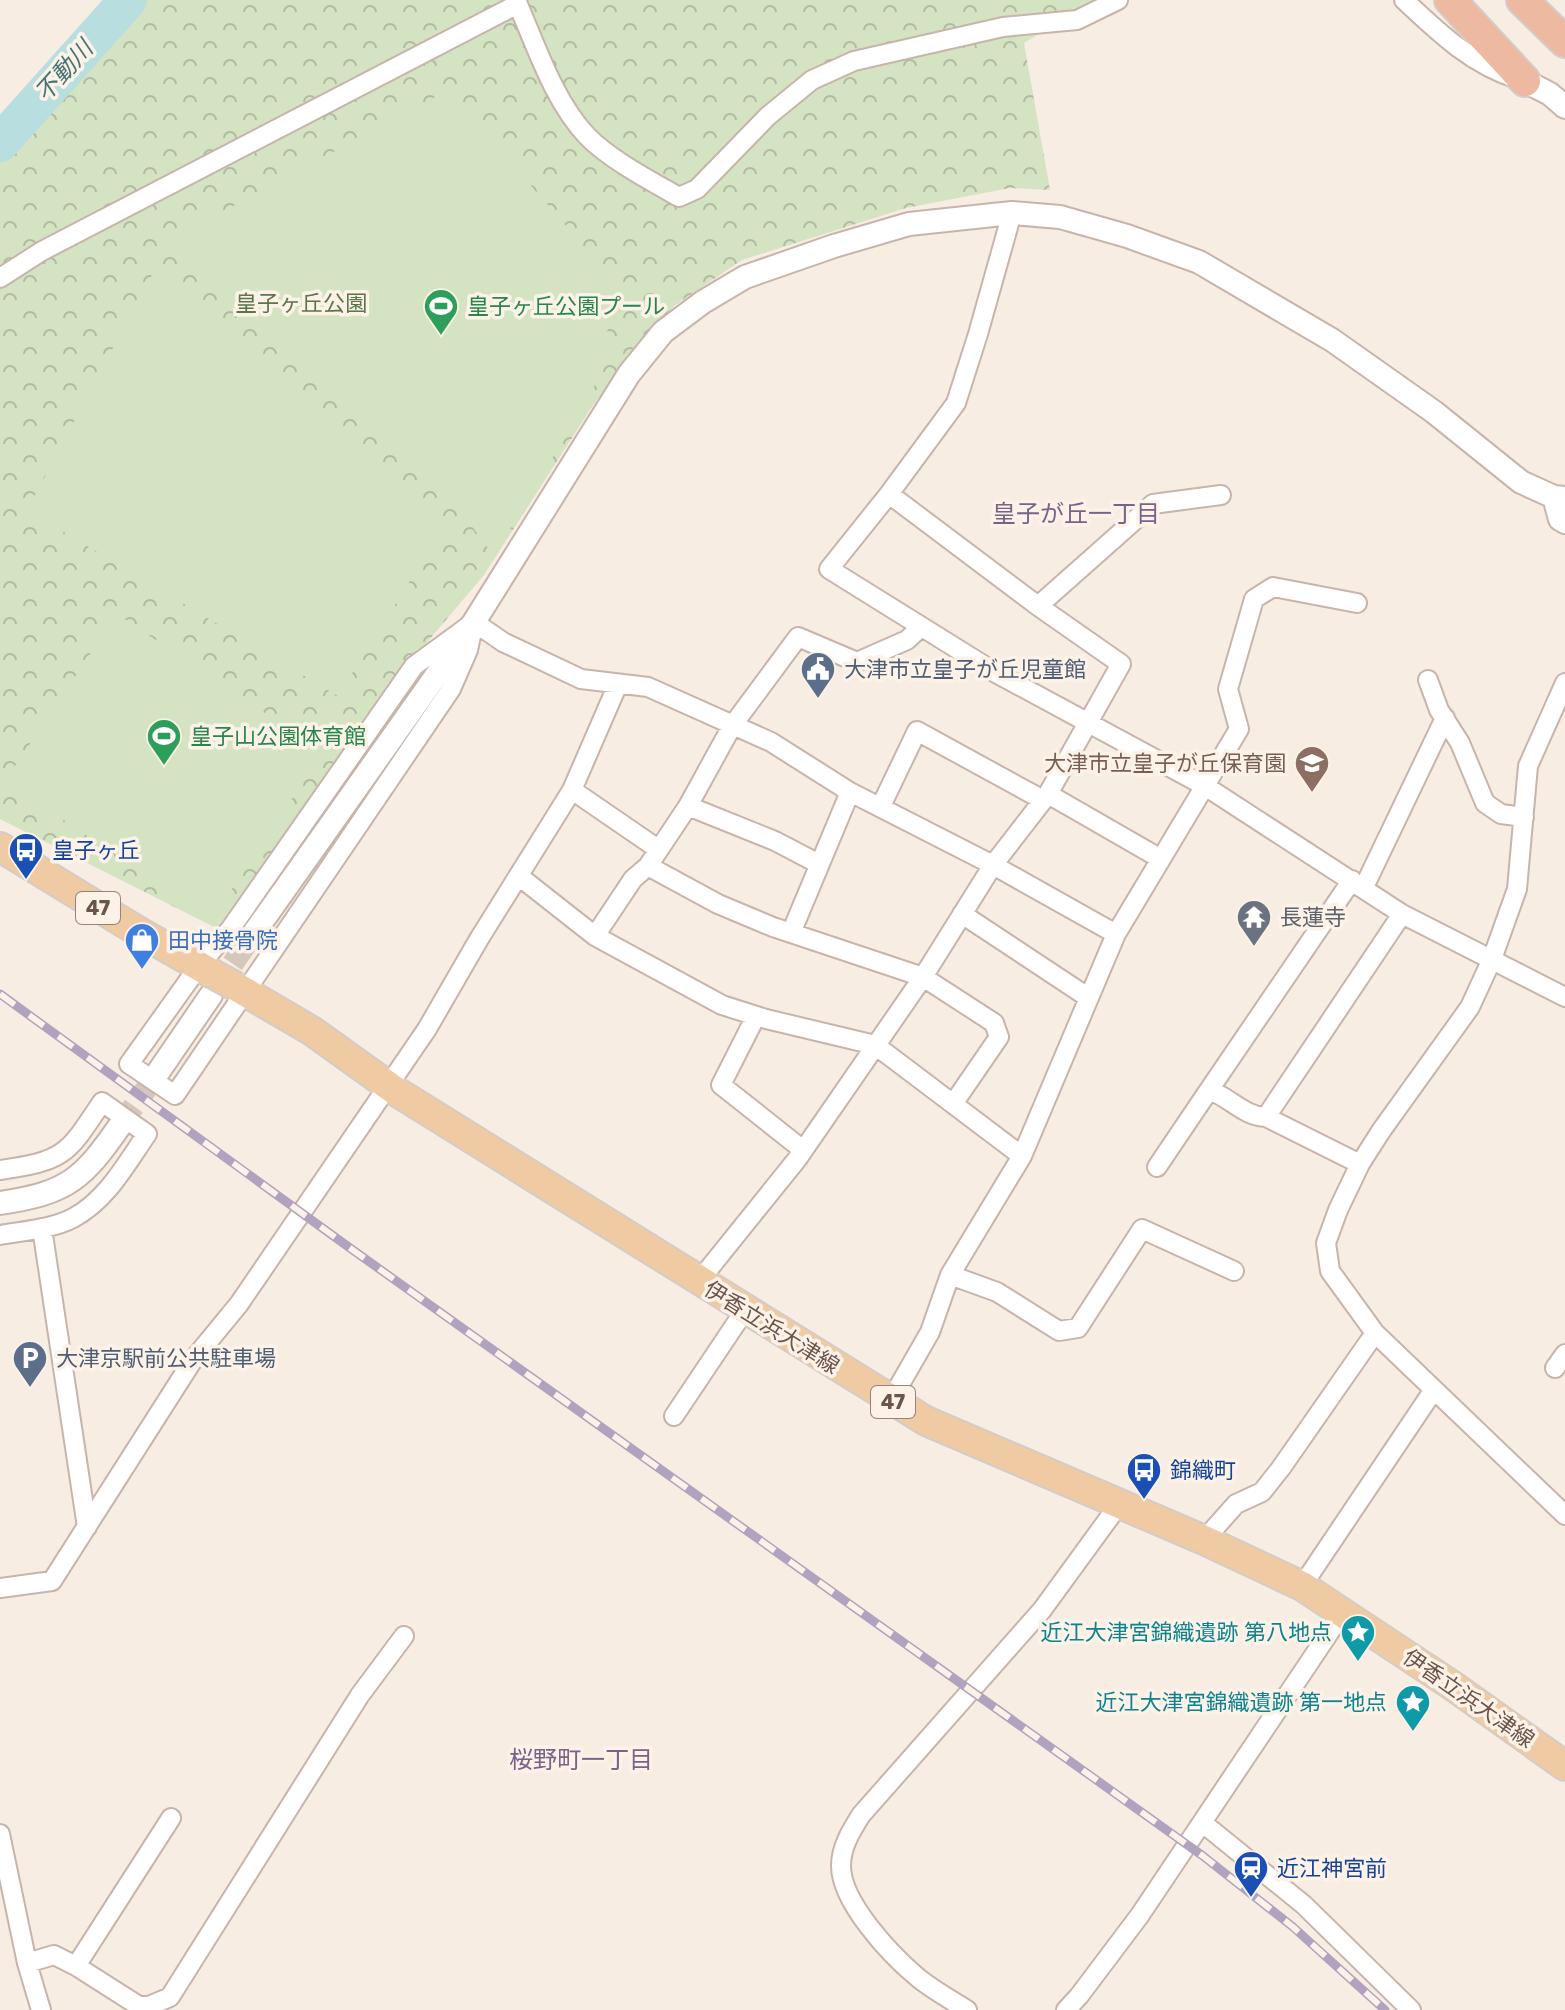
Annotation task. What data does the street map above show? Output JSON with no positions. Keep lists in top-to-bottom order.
{
  "streets": {
    "main road": ["47", "伊香立浜大津線"]
  },
  "districts": ["皇子が丘一丁目", "桜野町一丁目"],
  "water": ["不動川"],
  "parks": ["皇子ヶ丘公園"],
  "places": {
    "sports": ["皇子ヶ丘公園プール", "皇子山公園体育館"],
    "public building": ["大津市立皇子が丘児童館"],
    "school or university": ["大津市立皇子が丘保育園"],
    "bus stop": ["皇子ヶ丘", "錦織町"],
    "temple": ["長蓮寺"],
    "shop": ["田中接骨院"],
    "parking": ["大津京駅前公共駐車場"],
    "place": ["近江大津宮錦織遺跡 第八地点", "近江大津宮錦織遺跡 第一地点"],
    "station": ["近江神宮前"]
  }
}
